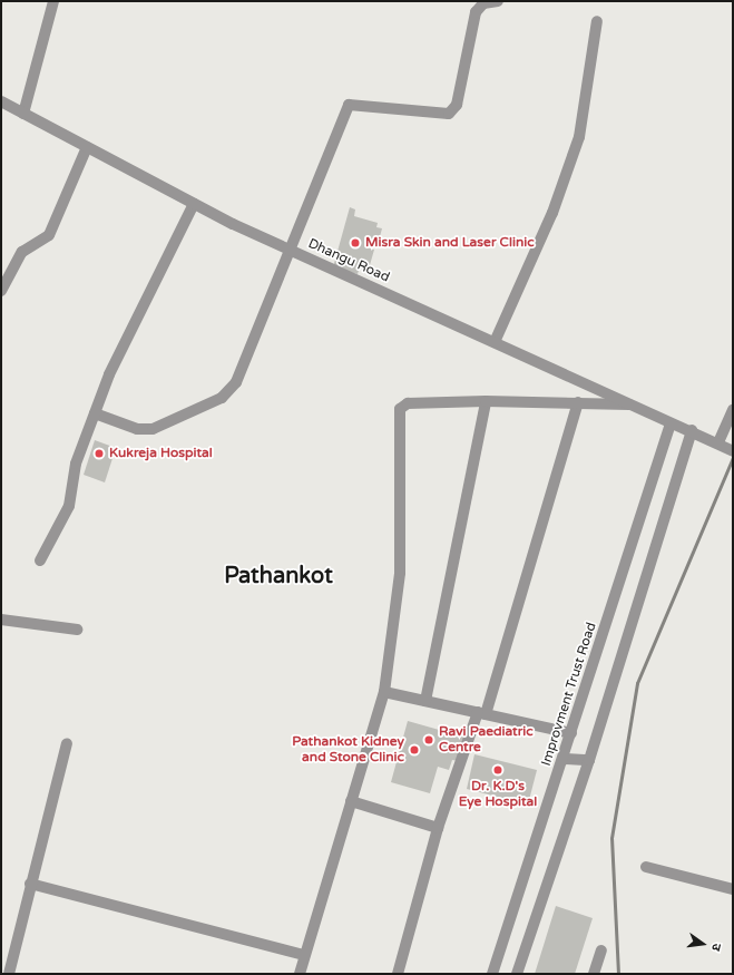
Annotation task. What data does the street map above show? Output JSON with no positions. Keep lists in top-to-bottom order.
{
  "streets": {
    "street": ["Dhangu Road", "Improvment Trust Road"]
  },
  "crossings": [
    ["Dhangu Road", "Improvment Trust Road"]
  ],
  "districts": ["Pathankot"],
  "places": [
    "Misra Skin and Laser Clinic",
    "Kukreja Hospital",
    "Ravi Paediatric Centre",
    "Pathankot Kidney and Stone Clinic",
    "Dr. K.D's Eye Hospital"
  ],
  "north": "right"
}
